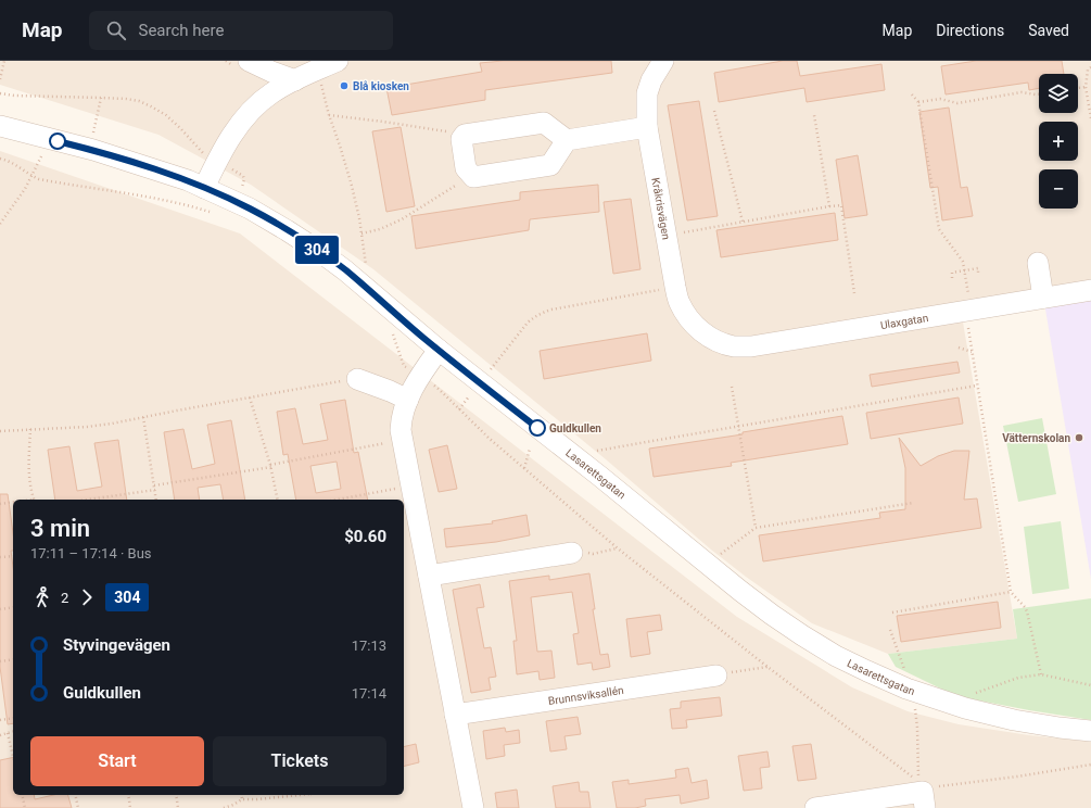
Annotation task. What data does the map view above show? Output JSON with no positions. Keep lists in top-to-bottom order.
{
  "streets": {
    "street": [
      "Kråkrisvägen",
      "Ulaxgatan",
      "Lasarettsgatan",
      "Brunnsviksallén"
    ]
  },
  "crossings": [
    ["Kråkrisvägen", "Ulaxgatan"]
  ],
  "places": ["Blå kiosken", "Guldkullen", "Vätternskolan"],
  "lines": ["bus line 304"],
  "page": {
    "header": "Map",
    "search": "Search here",
    "nav": ["Map", "Directions", "Saved"],
    "on_map": "304",
    "map_buttons": ["+", "−"],
    "heading": ["3 min", "17:11 – 17:14 · Bus", "$0.60"],
    "legs": ["2", "304"],
    "list": [
      {
        "name": "Styvingevägen",
        "value": "17:13"
      },
      {
        "name": "Guldkullen",
        "value": "17:14"
      }
    ],
    "buttons": ["Start", "Tickets"]
  }
}
